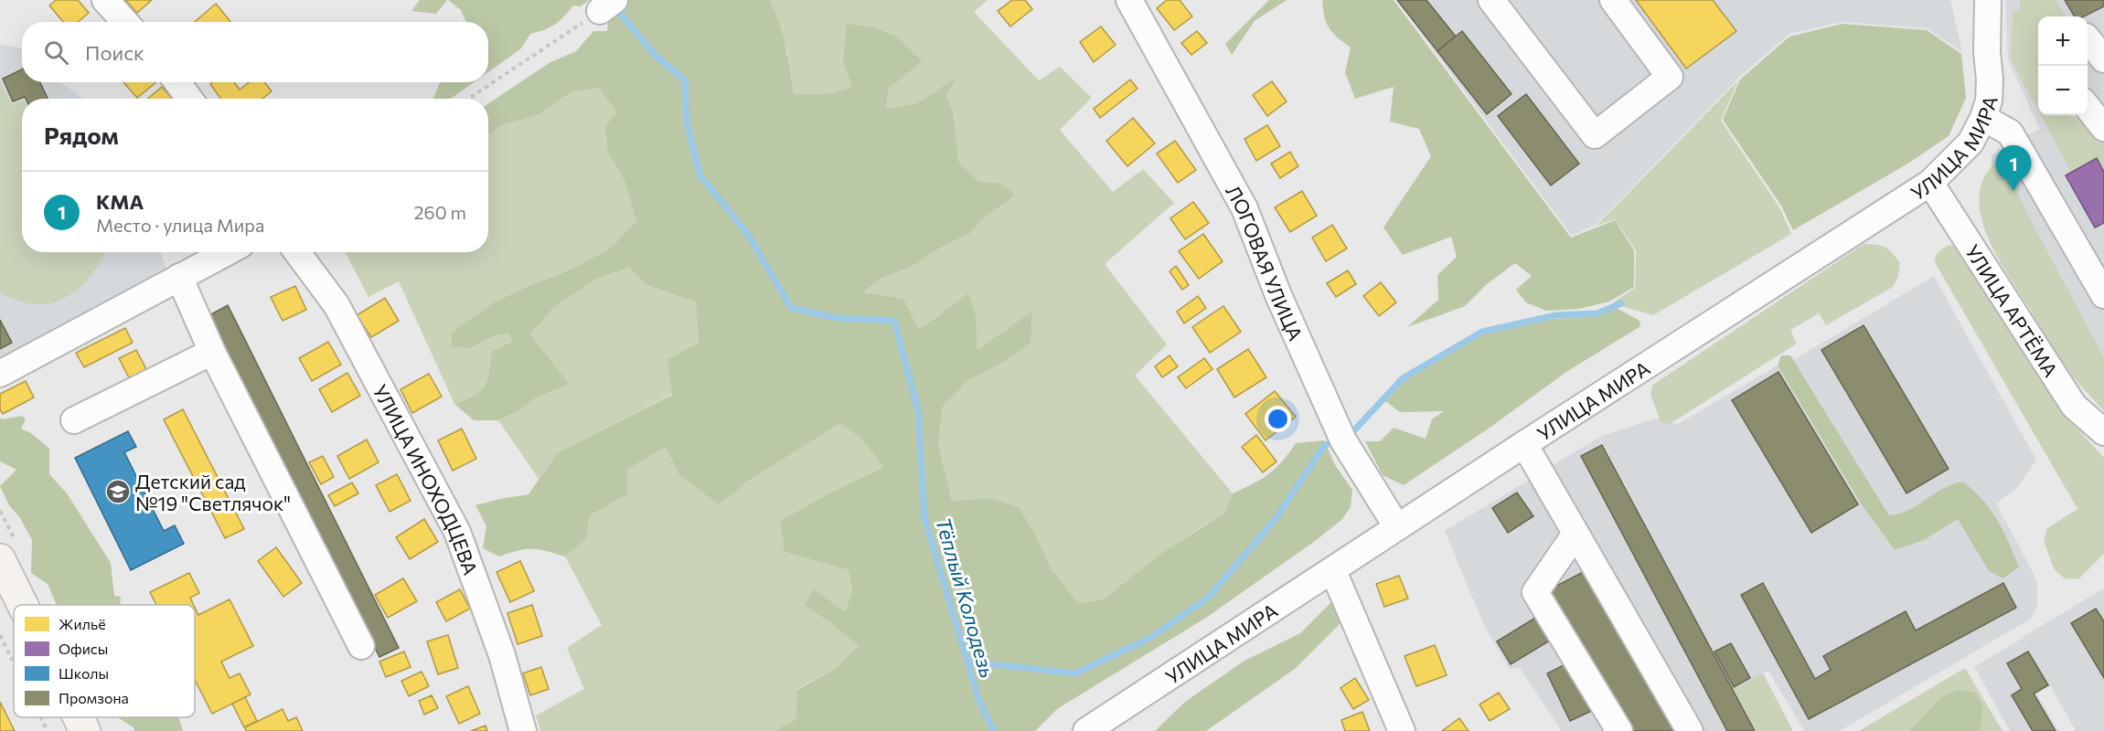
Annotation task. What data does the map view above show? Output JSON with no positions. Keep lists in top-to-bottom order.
{
  "streets": {
    "street": [
      "УЛИЦА МИРА",
      "ЛОГОВАЯ УЛИЦА",
      "УЛИЦА АРТЁМА",
      "УЛИЦА ИНОХОДЦЕВА"
    ]
  },
  "crossings": [
    ["УЛИЦА МИРА", "ЛОГОВАЯ УЛИЦА"],
    ["УЛИЦА МИРА", "УЛИЦА АРТЁМА"]
  ],
  "water": ["Тёплый Колодезь"],
  "places": {
    "school or university": ["Детский сад №19 \"Светлячок\""]
  },
  "legend": [
    "Жильё",
    "Офисы",
    "Школы",
    "Промзона"
  ],
  "page": {
    "map_buttons": ["+", "−"],
    "search": "Поиск",
    "heading": "Рядом",
    "pins": "1",
    "list": [
      {
        "mark": "1",
        "name": "КМА",
        "note": "Место · улица Мира",
        "value": "260 m"
      }
    ]
  }
}
